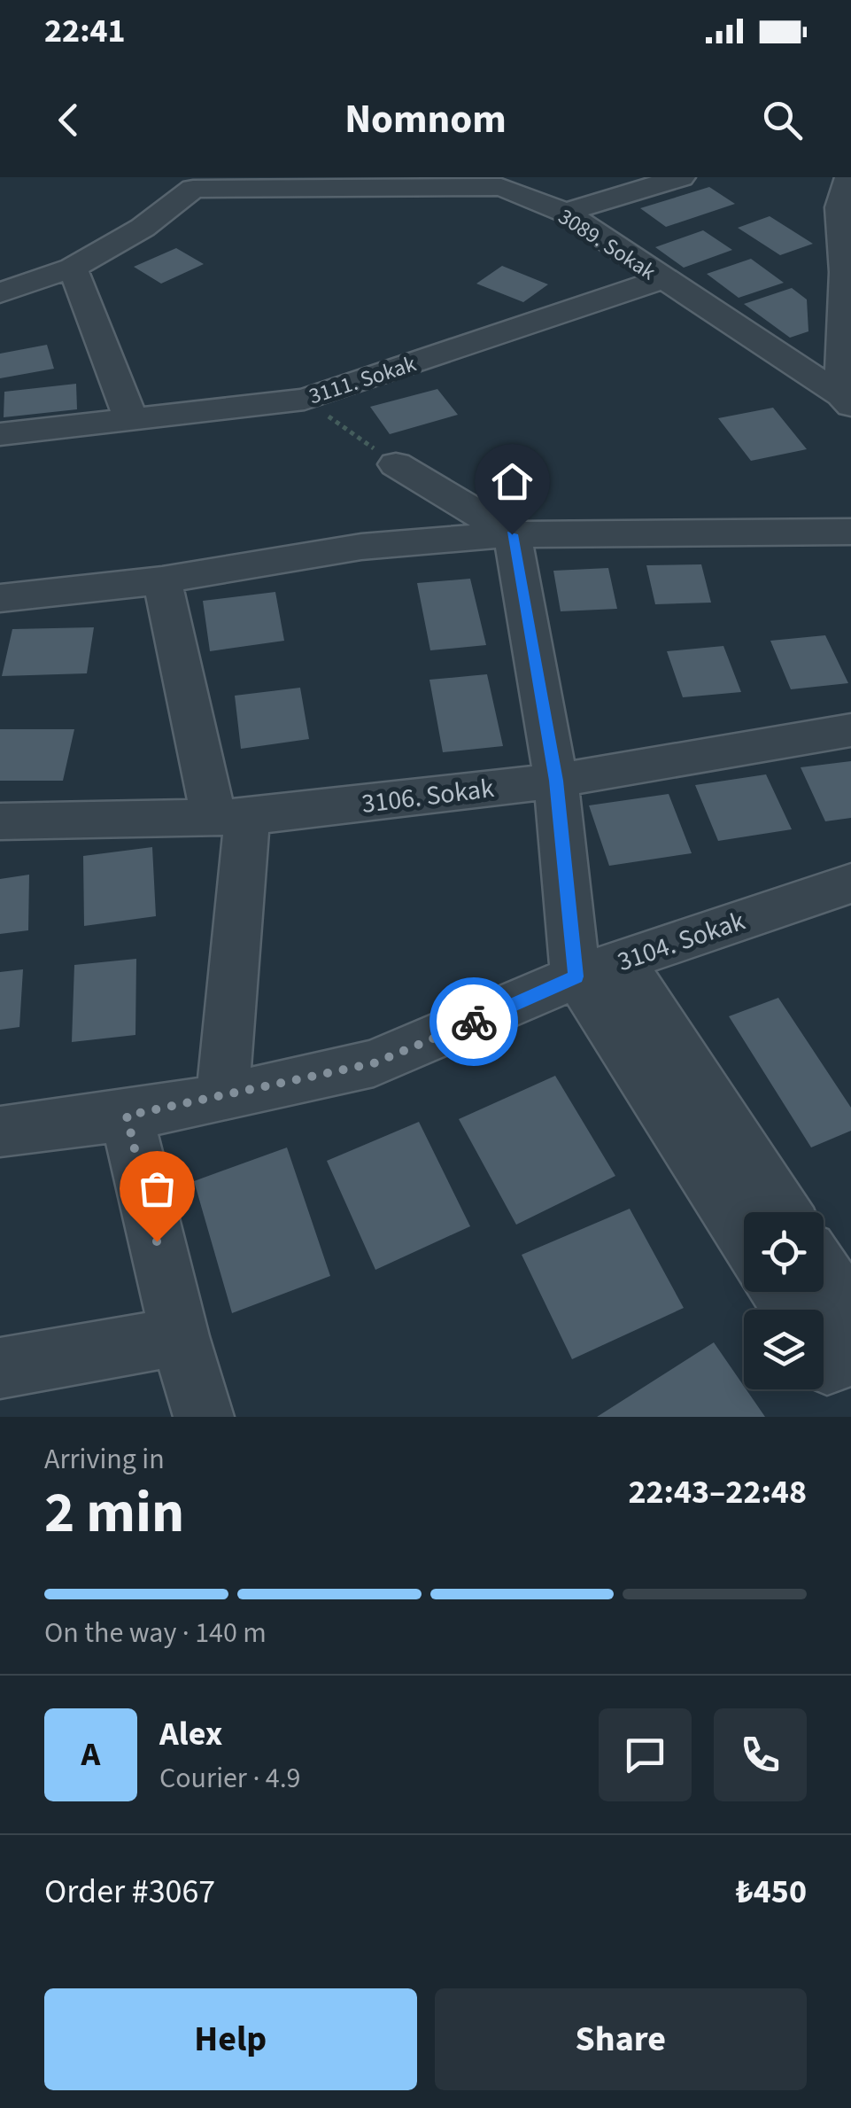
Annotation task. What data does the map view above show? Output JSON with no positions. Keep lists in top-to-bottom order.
{
  "streets": {
    "street": [
      "3089. Sokak",
      "3111. Sokak",
      "3106. Sokak",
      "3104. Sokak"
    ]
  },
  "crossings": [
    ["3089. Sokak", "3111. Sokak"]
  ],
  "page": {
    "status": "22:41",
    "header": "Nomnom",
    "heading": ["2 min", "Arriving in", "22:43–22:48"],
    "panel": [
      "Alex",
      "Courier · 4.9",
      "Order #3067",
      "₺450"
    ],
    "bar": "On the way · 140 m",
    "round": "A",
    "buttons": ["Help", "Share"]
  }
}
